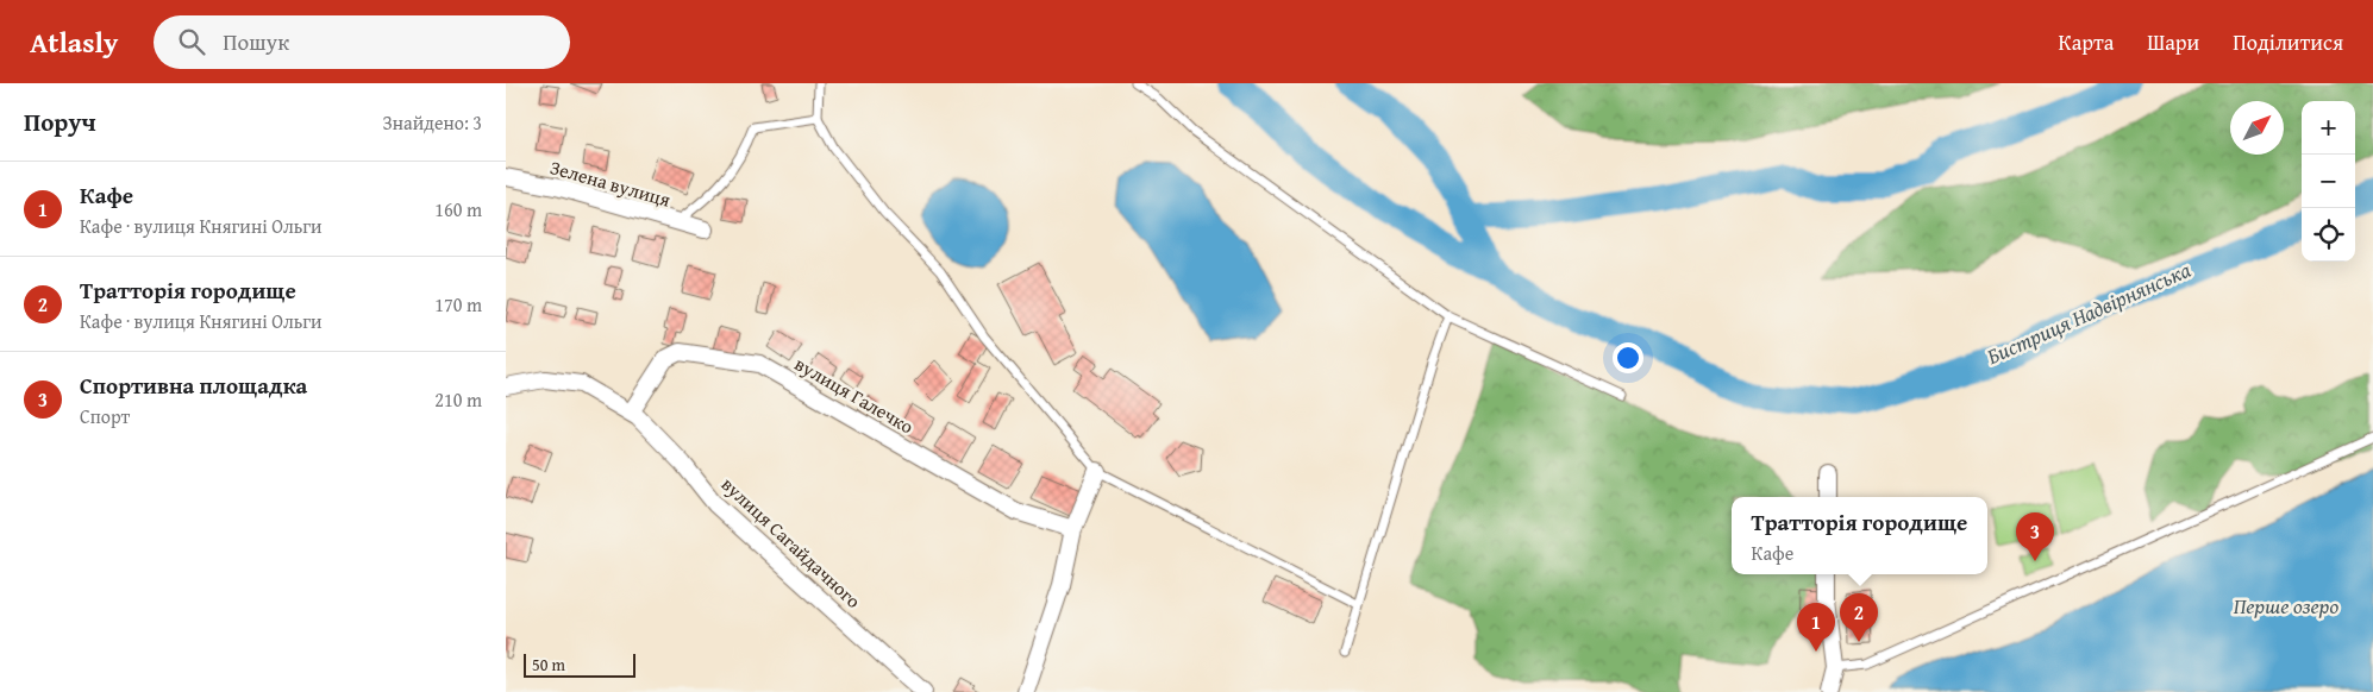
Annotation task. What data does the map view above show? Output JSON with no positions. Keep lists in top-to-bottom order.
{
  "streets": {
    "street": ["Зелена вулиця", "вулиця Галечко", "вулиця Сагайдачного"]
  },
  "crossings": [
    ["вулиця Галечко", "вулиця Сагайдачного"]
  ],
  "water": ["Бистриця Надвірнянська", "Перше озеро"],
  "scale_bar": "50 m",
  "north": "top right",
  "page": {
    "header": "Atlasly",
    "search": "Пошук",
    "nav": ["Карта", "Шари", "Поділитися"],
    "heading": ["Поруч", "Знайдено: 3"],
    "map_buttons": ["+", "−"],
    "list": [
      {
        "mark": "1",
        "name": "Кафе",
        "note": "Кафе · вулиця Княгині Ольги",
        "value": "160 m"
      },
      {
        "mark": "2",
        "name": "Тратторія городище",
        "note": "Кафе · вулиця Княгині Ольги",
        "value": "170 m"
      },
      {
        "mark": "3",
        "name": "Спортивна площадка",
        "note": "Спорт",
        "value": "210 m"
      }
    ],
    "popup": ["Тратторія городище", "Кафе"],
    "pins": ["3", "2", "1"],
    "scale": "50 m"
  }
}
